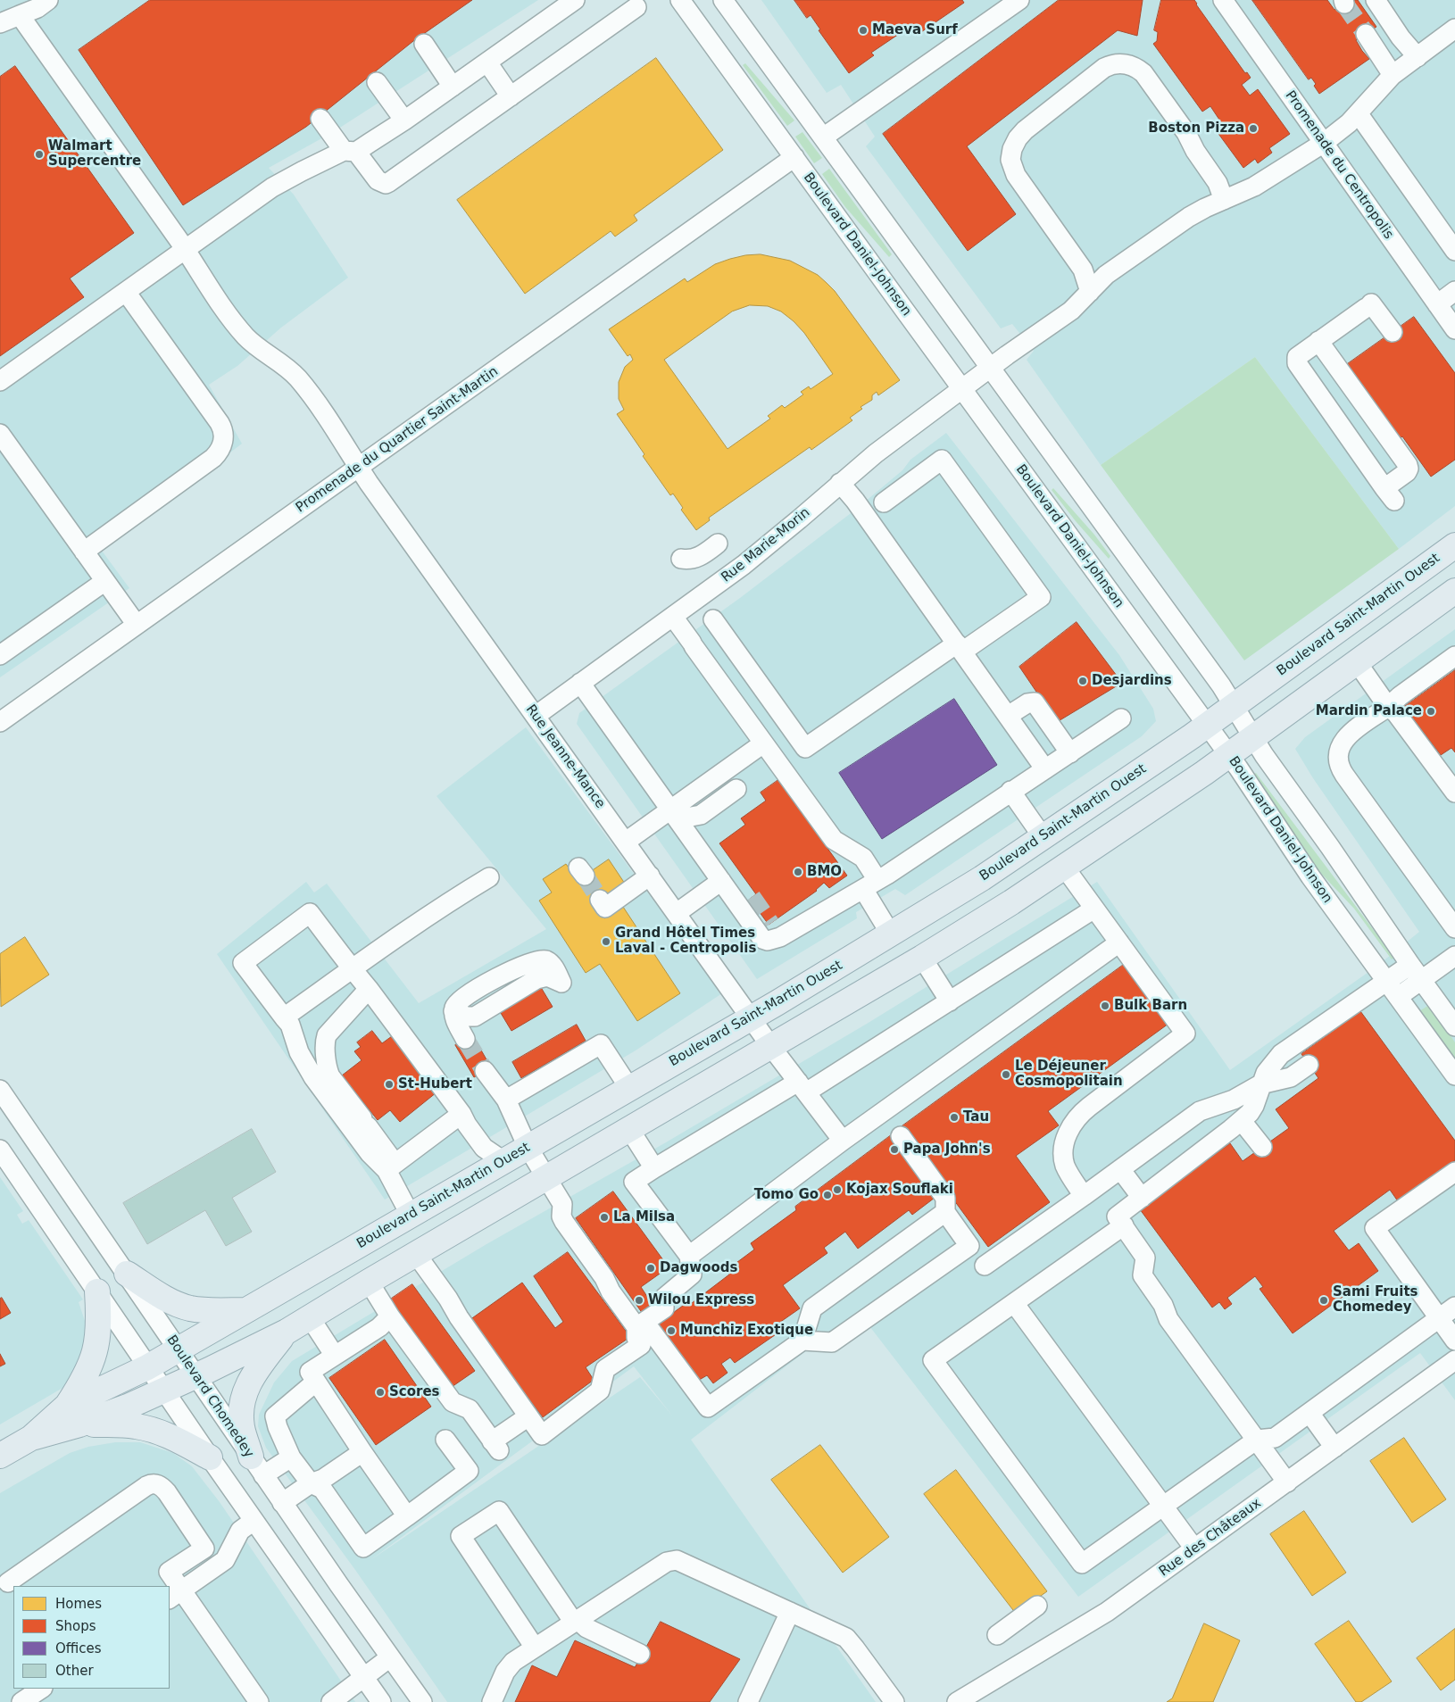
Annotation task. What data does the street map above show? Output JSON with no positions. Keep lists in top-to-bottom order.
{
  "streets": {
    "main road": ["Boulevard Saint-Martin Ouest"],
    "street": [
      "Promenade du Centropolis",
      "Boulevard Daniel-Johnson",
      "Promenade du Quartier Saint-Martin",
      "Rue Marie-Morin",
      "Rue Jeanne-Mance",
      "Boulevard Chomedey",
      "Rue des Châteaux"
    ]
  },
  "crossings": [
    ["Promenade du Centropolis", "Rue Marie-Morin"],
    ["Boulevard Daniel-Johnson", "Promenade du Quartier Saint-Martin"],
    ["Boulevard Daniel-Johnson", "Rue Marie-Morin"],
    ["Boulevard Daniel-Johnson", "Boulevard Saint-Martin Ouest"],
    ["Promenade du Quartier Saint-Martin", "Rue Jeanne-Mance"],
    ["Rue Marie-Morin", "Rue Jeanne-Mance"],
    ["Boulevard Saint-Martin Ouest", "Rue Jeanne-Mance"],
    ["Boulevard Saint-Martin Ouest", "Boulevard Chomedey"]
  ],
  "places": [
    "Maeva Surf",
    "Boston Pizza",
    "Walmart Supercentre",
    "Desjardins",
    "Mardin Palace",
    "BMO",
    "Grand Hôtel Times Laval - Centropolis",
    "Bulk Barn",
    "Le Déjeuner Cosmopolitain",
    "St-Hubert",
    "Tau",
    "Papa John's",
    "Kojax Souflaki",
    "Tomo Go",
    "La Milsa",
    "Dagwoods",
    "Wilou Express",
    "Sami Fruits Chomedey",
    "Munchiz Exotique",
    "Scores"
  ],
  "legend": [
    "Homes",
    "Shops",
    "Offices",
    "Other"
  ]
}
